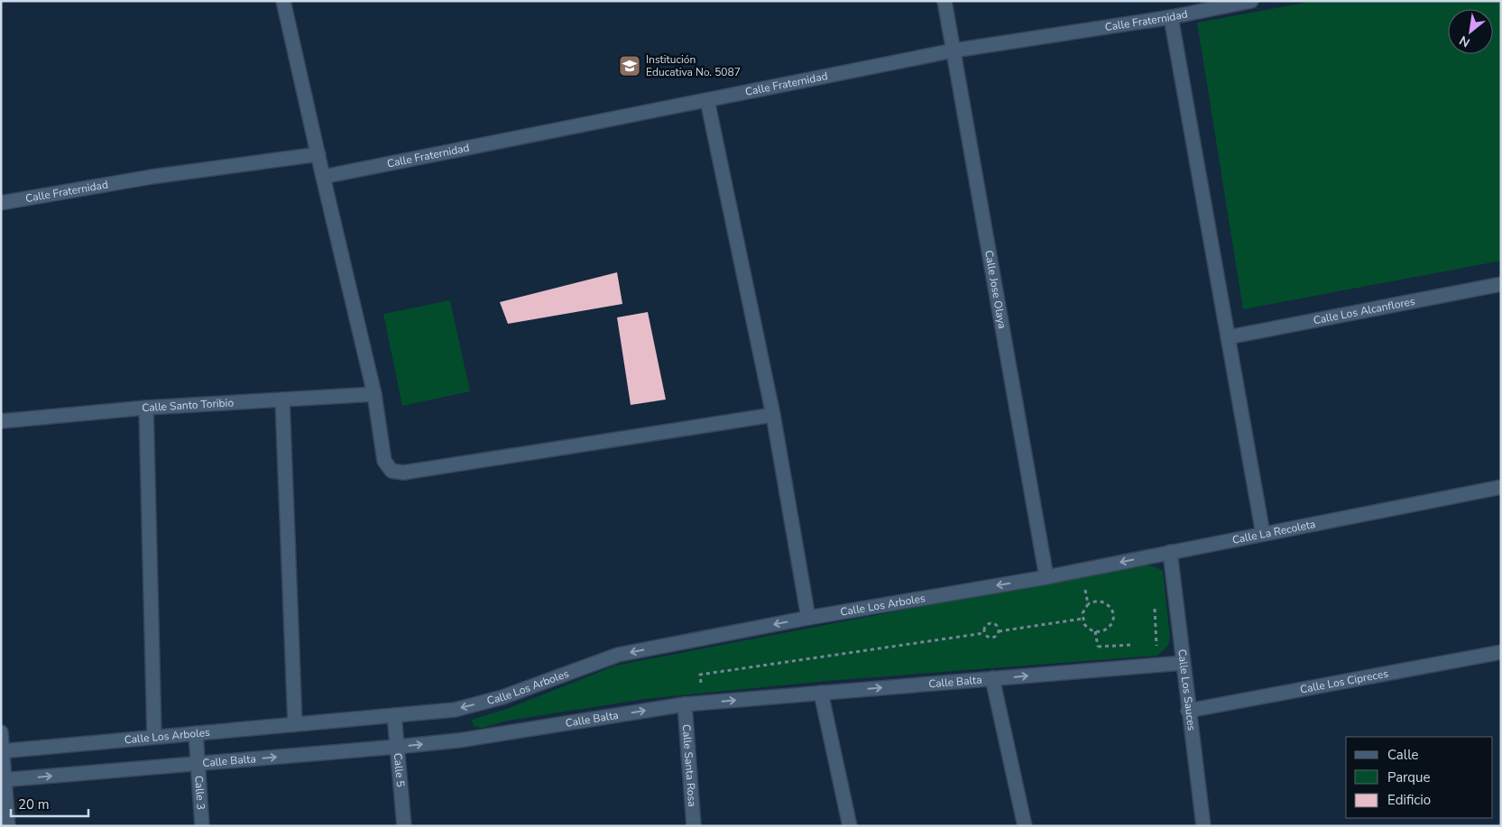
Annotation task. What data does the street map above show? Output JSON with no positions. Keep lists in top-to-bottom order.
{
  "streets": {
    "street": [
      "Calle Fraternidad",
      "Calle Jose Olaya",
      "Calle Los Alcanflores",
      "Calle Santo Toribio",
      "Calle La Recoleta",
      "Calle Los Arboles",
      "Calle Los Cipreces",
      "Calle Balta",
      "Calle Los Sauces",
      "Calle Santa Rosa",
      "Calle 5",
      "Calle 3"
    ]
  },
  "crossings": [
    ["Calle Fraternidad", "Calle Jose Olaya"],
    ["Calle Jose Olaya", "Calle La Recoleta"],
    ["Calle Jose Olaya", "Calle Los Arboles"],
    ["Calle La Recoleta", "Calle Los Arboles"],
    ["Calle La Recoleta", "Calle Los Sauces"],
    ["Calle Los Arboles", "Calle 5"],
    ["Calle Los Arboles", "Calle 3"],
    ["Calle Los Cipreces", "Calle Los Sauces"],
    ["Calle Balta", "Calle Los Sauces"],
    ["Calle Balta", "Calle Santa Rosa"],
    ["Calle Balta", "Calle 5"],
    ["Calle Balta", "Calle 3"]
  ],
  "one_way": ["Calle Los Arboles", "Calle Balta"],
  "places": {
    "school or university": ["Institución Educativa No. 5087"]
  },
  "legend": ["Calle", "Parque", "Edificio"],
  "scale_bar": "20 m",
  "north": "bottom left"
}
